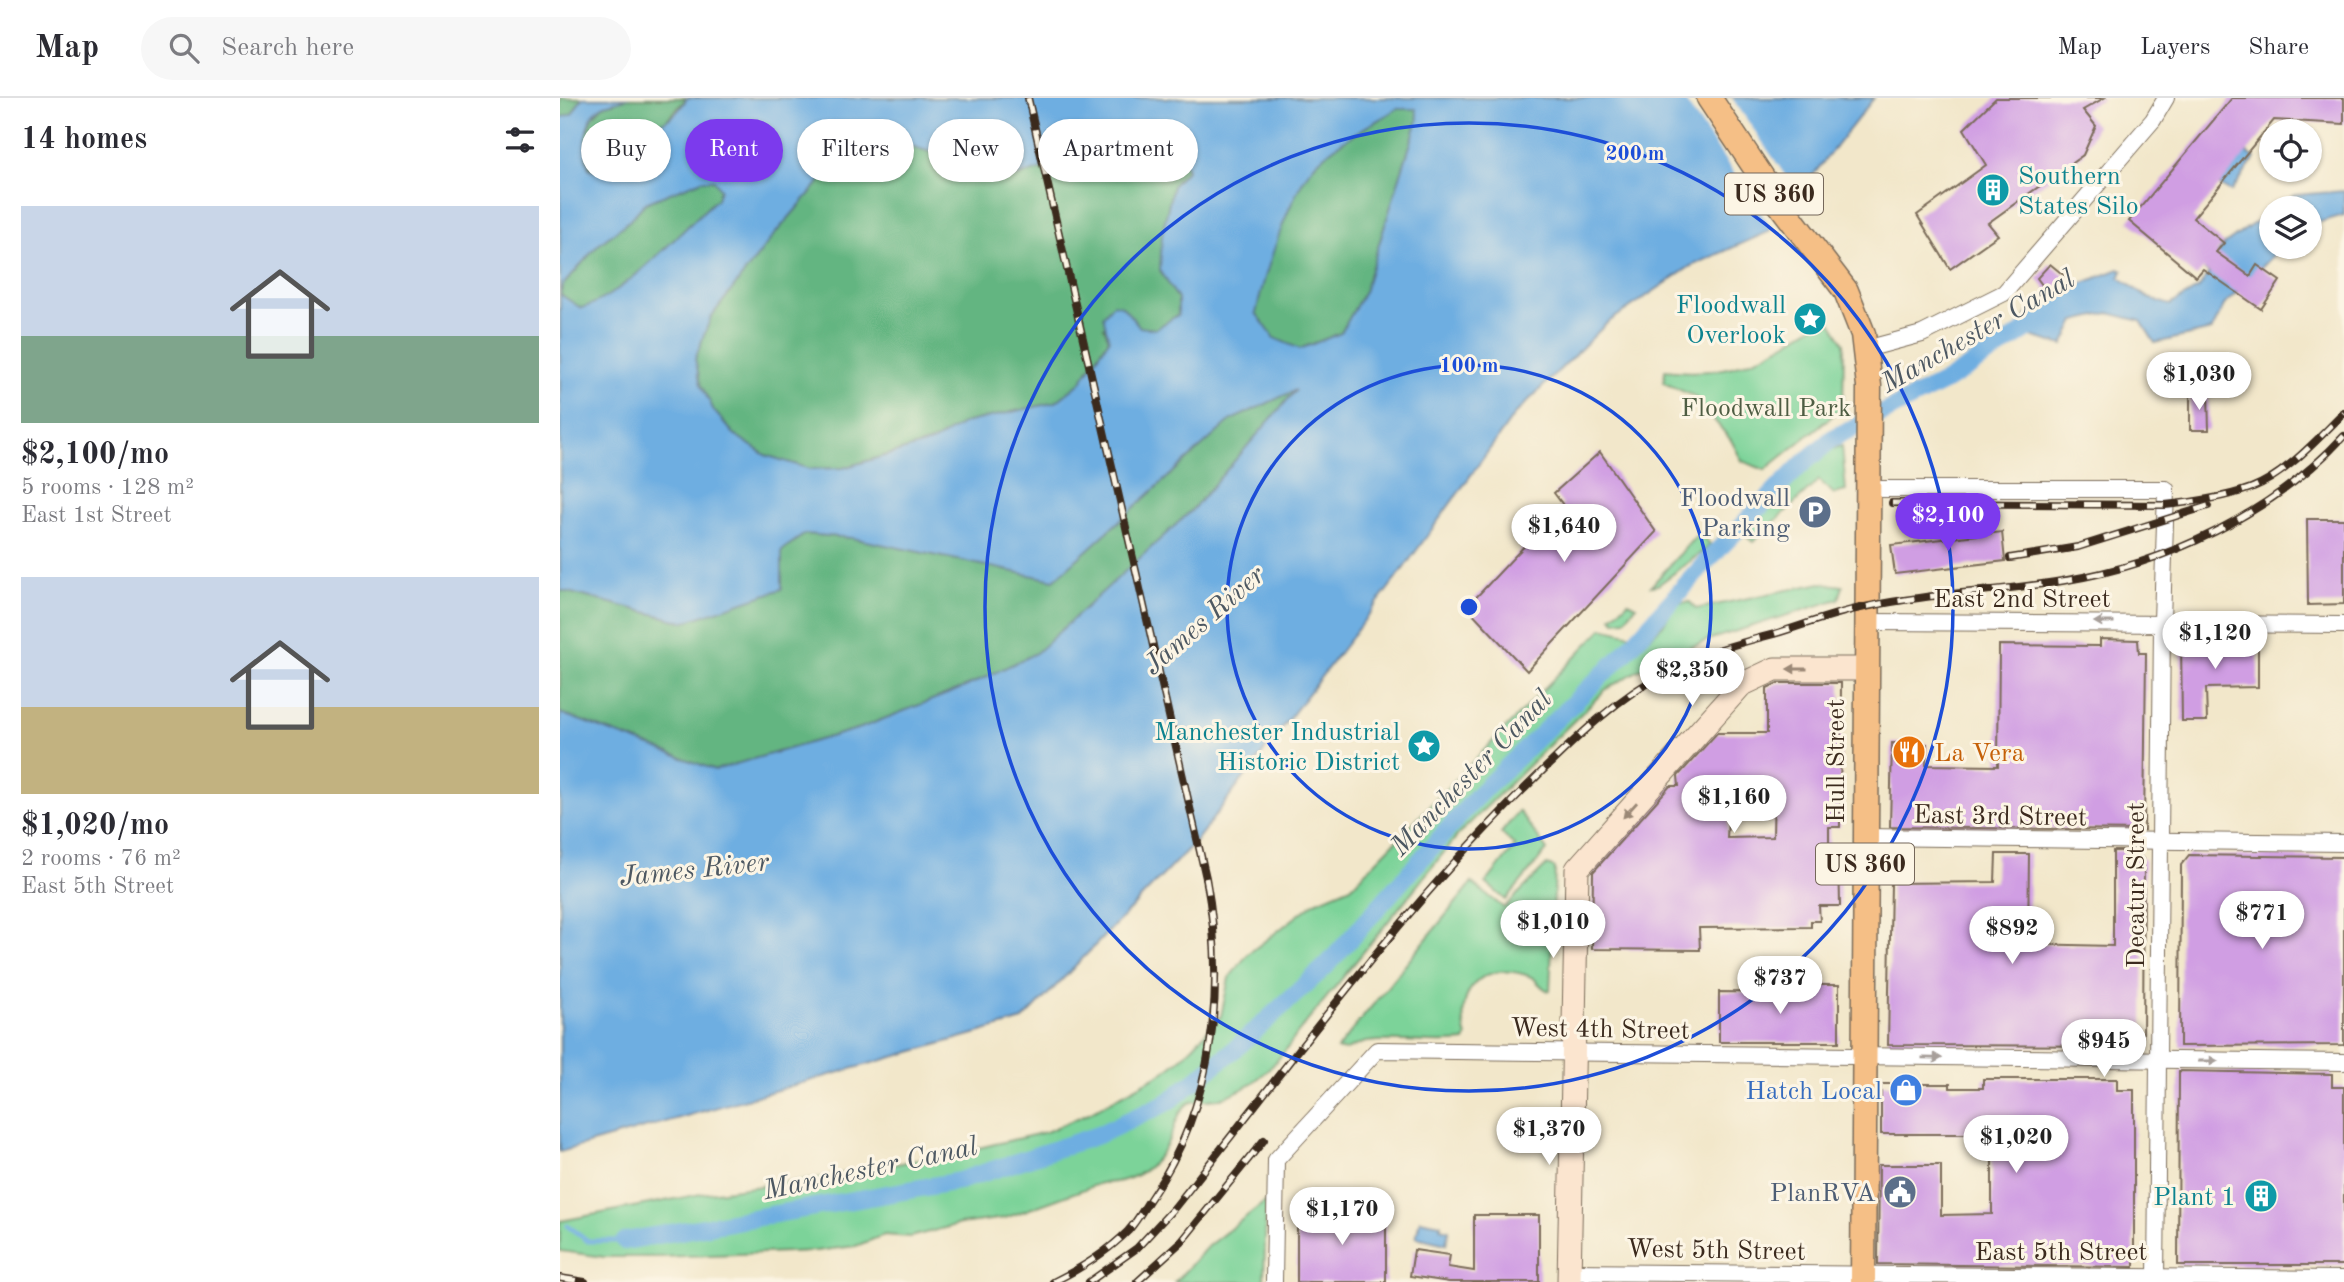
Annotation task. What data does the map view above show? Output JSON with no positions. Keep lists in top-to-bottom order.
{
  "streets": {
    "main road": ["US 360", "Hull Street"],
    "street": [
      "East 2nd Street",
      "East 3rd Street",
      "Decatur Street",
      "West 4th Street",
      "West 5th Street",
      "East 5th Street"
    ]
  },
  "crossings": [
    ["East 2nd Street", "Hull Street"],
    ["East 2nd Street", "Decatur Street"],
    ["Hull Street", "East 3rd Street"],
    ["Hull Street", "Decatur Street"],
    ["Hull Street", "West 4th Street"],
    ["Hull Street", "West 5th Street"],
    ["Hull Street", "East 5th Street"],
    ["East 3rd Street", "Decatur Street"],
    ["Decatur Street", "West 4th Street"],
    ["Decatur Street", "East 5th Street"],
    ["West 5th Street", "East 5th Street"]
  ],
  "one_way": ["East 2nd Street", "West 4th Street"],
  "water": ["Manchester Canal", "James River"],
  "parks": ["Floodwall Park"],
  "places": {
    "building": ["Southern States Silo", "Plant 1"],
    "place": ["Floodwall Overlook", "Manchester Industrial Historic District"],
    "parking": ["Floodwall Parking"],
    "restaurant": ["La Vera"],
    "shop": ["Hatch Local"],
    "public building": ["PlanRVA"]
  },
  "page": {
    "header": "Map",
    "search": "Search here",
    "nav": ["Map", "Layers", "Share"],
    "heading": "14 homes",
    "chip": [
      "Buy",
      "Rent",
      "Filters",
      "New",
      "Apartment"
    ],
    "list": [
      {
        "name": "$2,100/mo",
        "note": "5 rooms · 128 m² · East 1st Street"
      },
      {
        "name": "$1,020/mo",
        "note": "2 rooms · 76 m² · East 5th Street"
      }
    ],
    "price": [
      "$1,030",
      "$2,100",
      "$1,640",
      "$1,120",
      "$2,350",
      "$1,160",
      "$771",
      "$1,010",
      "$892",
      "$737",
      "$945",
      "$1,370",
      "$1,020",
      "$1,170"
    ]
  },
  "rings": ["200 m", "100 m"]
}
